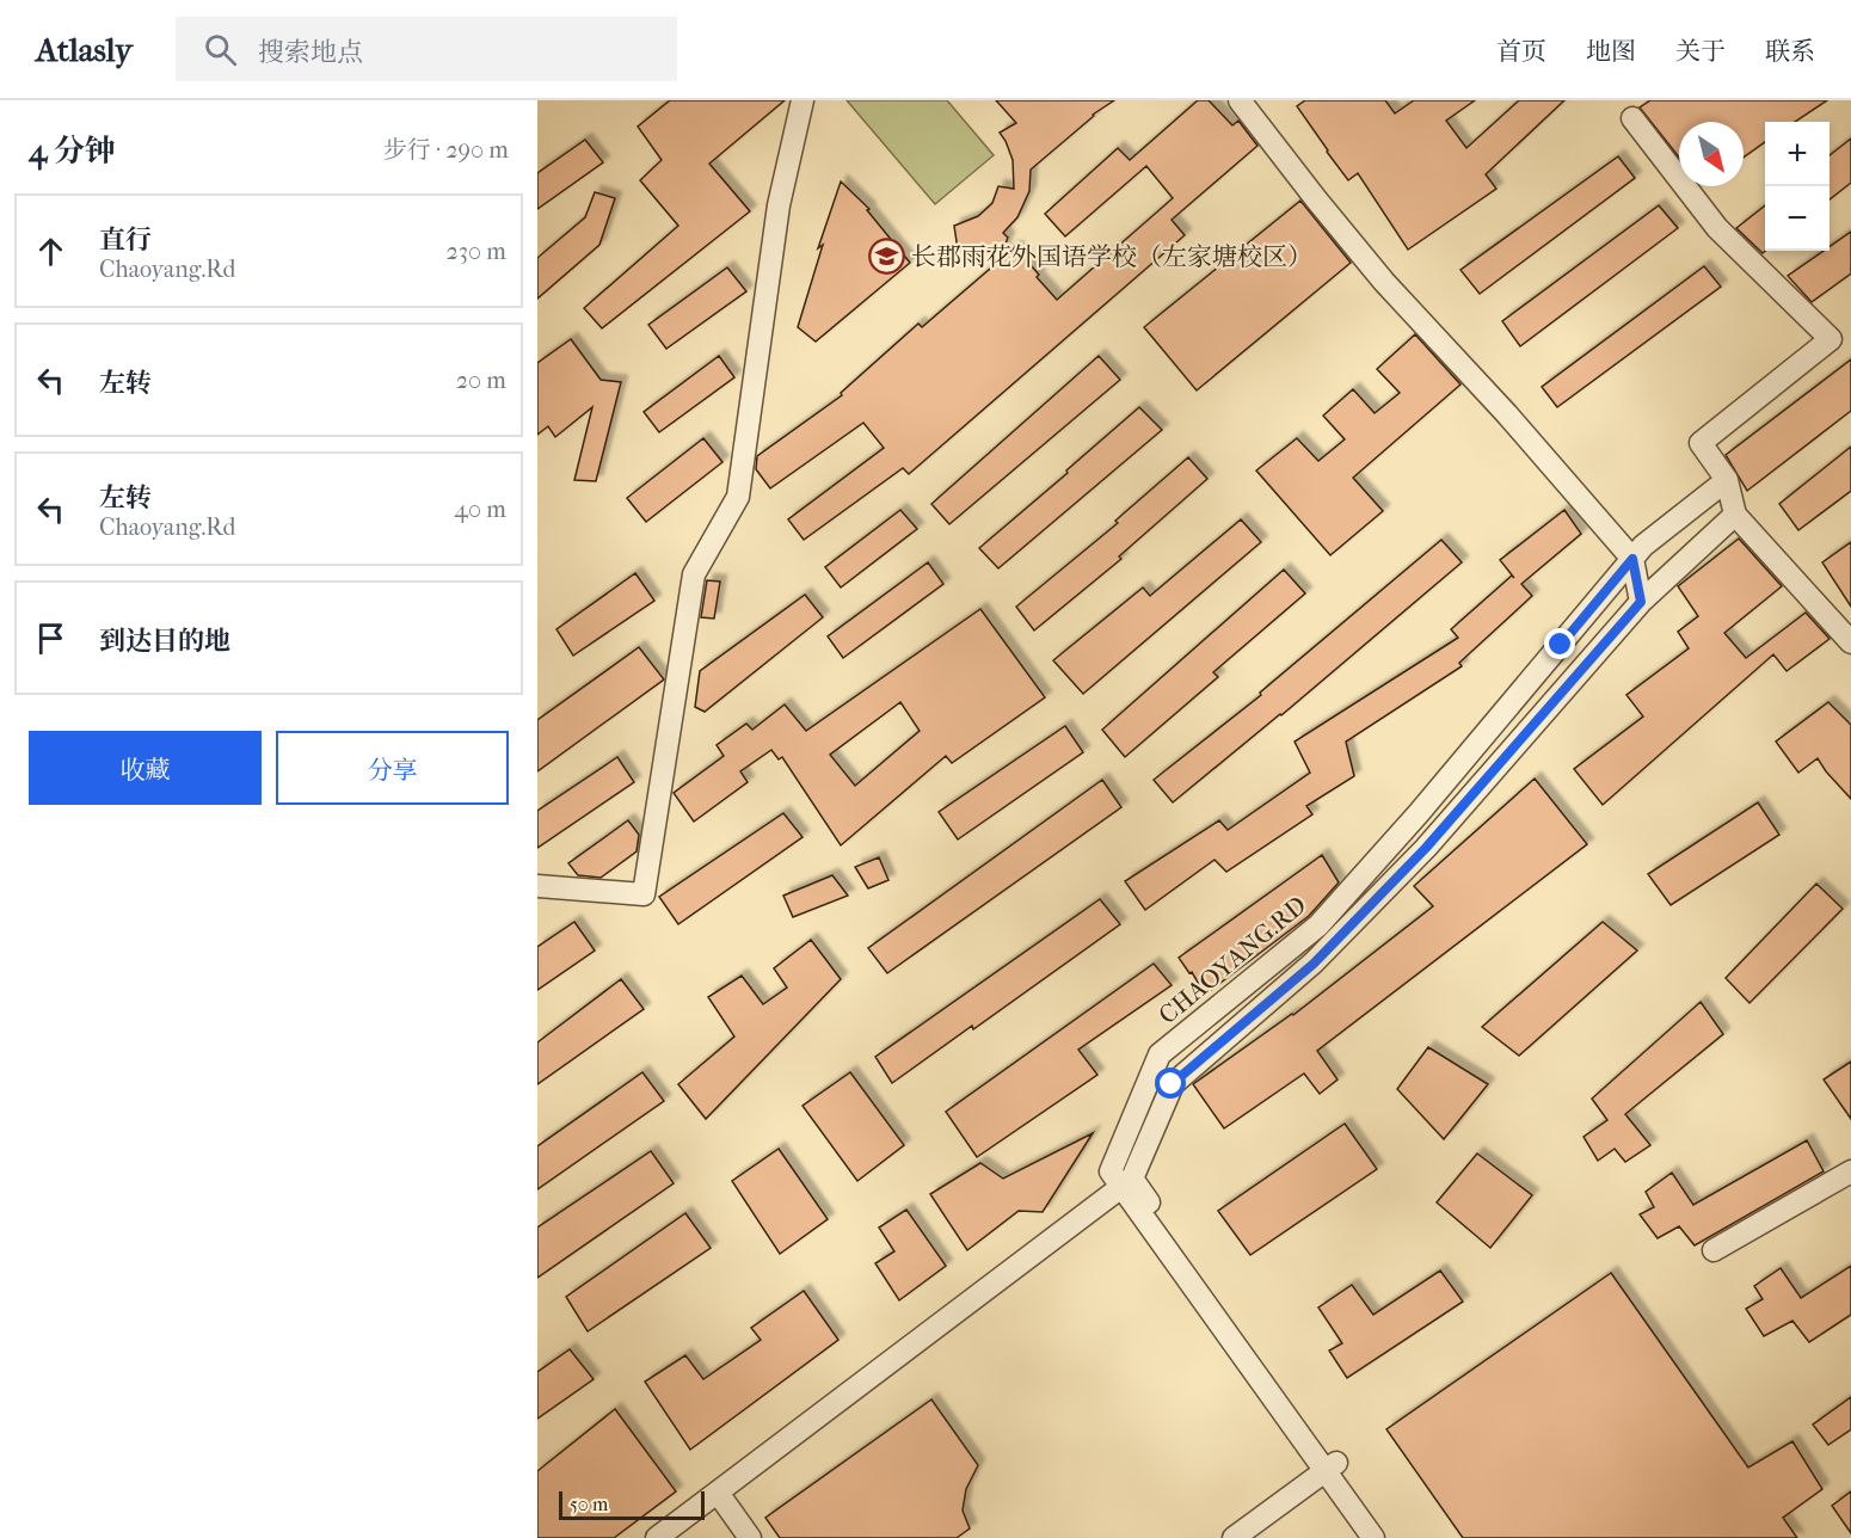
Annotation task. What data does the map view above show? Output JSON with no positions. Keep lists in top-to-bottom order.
{
  "streets": {
    "street": ["CHAOYANG.RD"]
  },
  "places": {
    "school or university": ["长郡雨花外国语学校（左家塘校区）"]
  },
  "scale_bar": "50 m",
  "north": "bottom right",
  "page": {
    "header": "Atlasly",
    "search": "搜索地点",
    "nav": [
      "首页",
      "地图",
      "关于",
      "联系"
    ],
    "heading": ["4 分钟", "步行 · 290 m"],
    "map_buttons": ["+", "−"],
    "list": [
      ["直行", "Chaoyang.Rd", "230 m"],
      ["左转", "20 m"],
      ["左转", "Chaoyang.Rd", "40 m"],
      "到达目的地"
    ],
    "buttons": ["收藏", "分享"],
    "scale": "50 m"
  }
}
